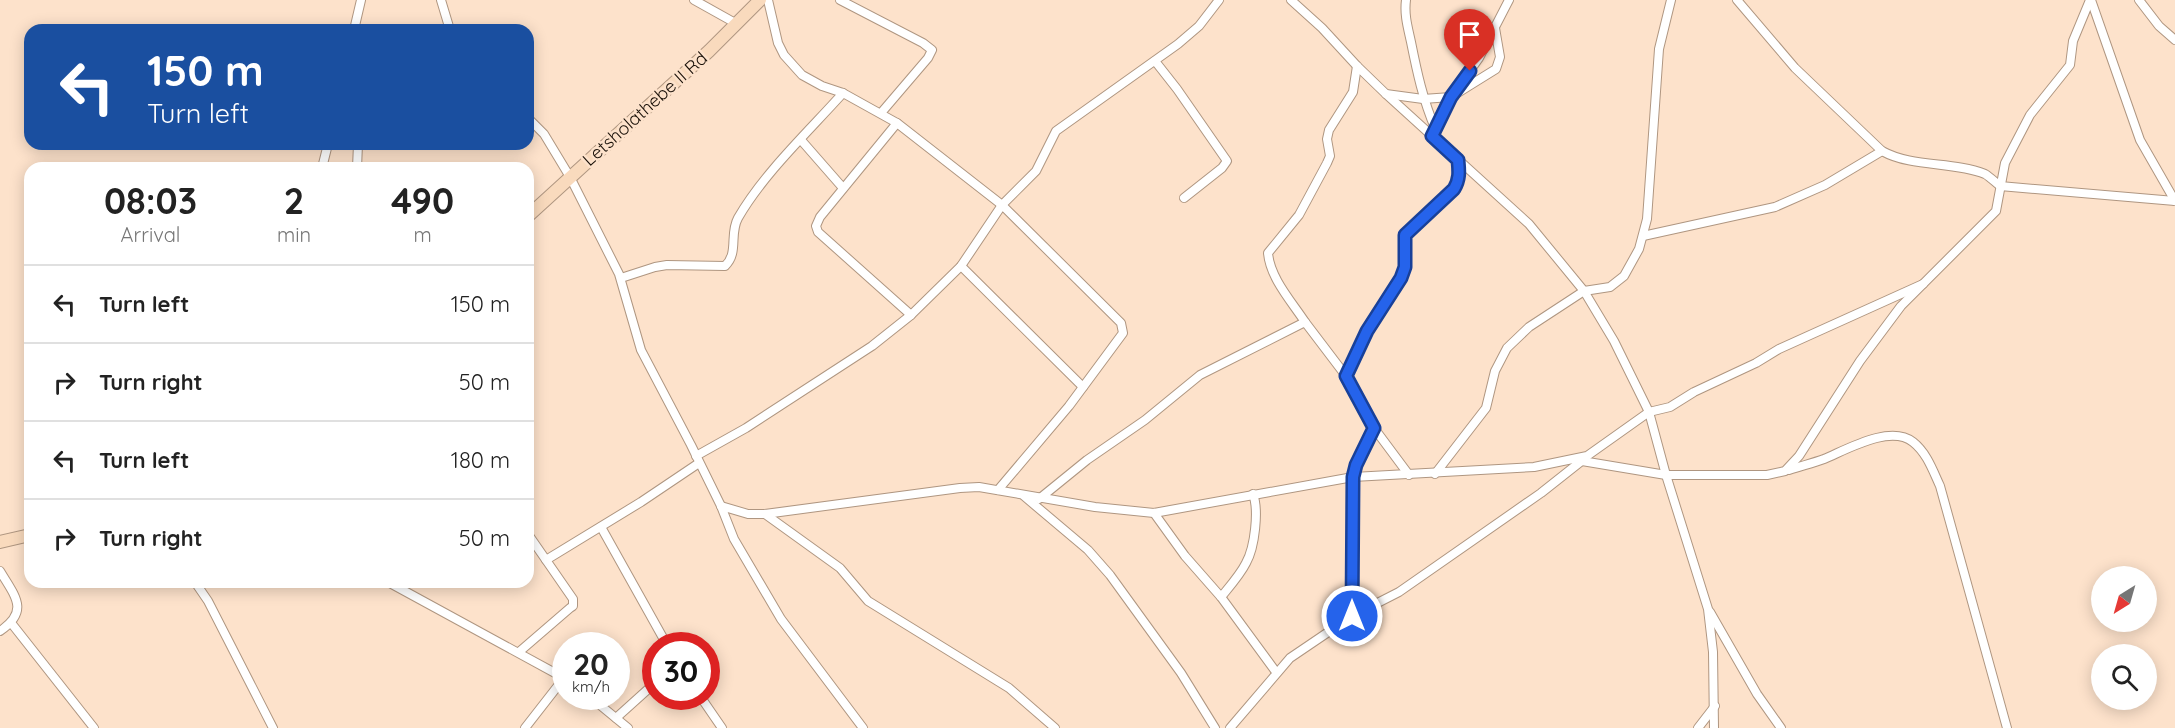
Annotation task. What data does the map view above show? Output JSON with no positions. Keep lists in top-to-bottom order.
{
  "streets": {
    "street": ["Letsholathebe II Rd"]
  },
  "north": "bottom left",
  "page": {
    "turn": ["150 m", "Turn left"],
    "eta": [
      "08:03",
      "Arrival",
      "2",
      "min",
      "490",
      "m"
    ],
    "list": [
      {
        "name": "Turn left",
        "value": "150 m"
      },
      {
        "name": "Turn right",
        "value": "50 m"
      },
      {
        "name": "Turn left",
        "value": "180 m"
      },
      {
        "name": "Turn right",
        "value": "50 m"
      }
    ],
    "speed": "20 km/h",
    "limit": "30"
  }
}
